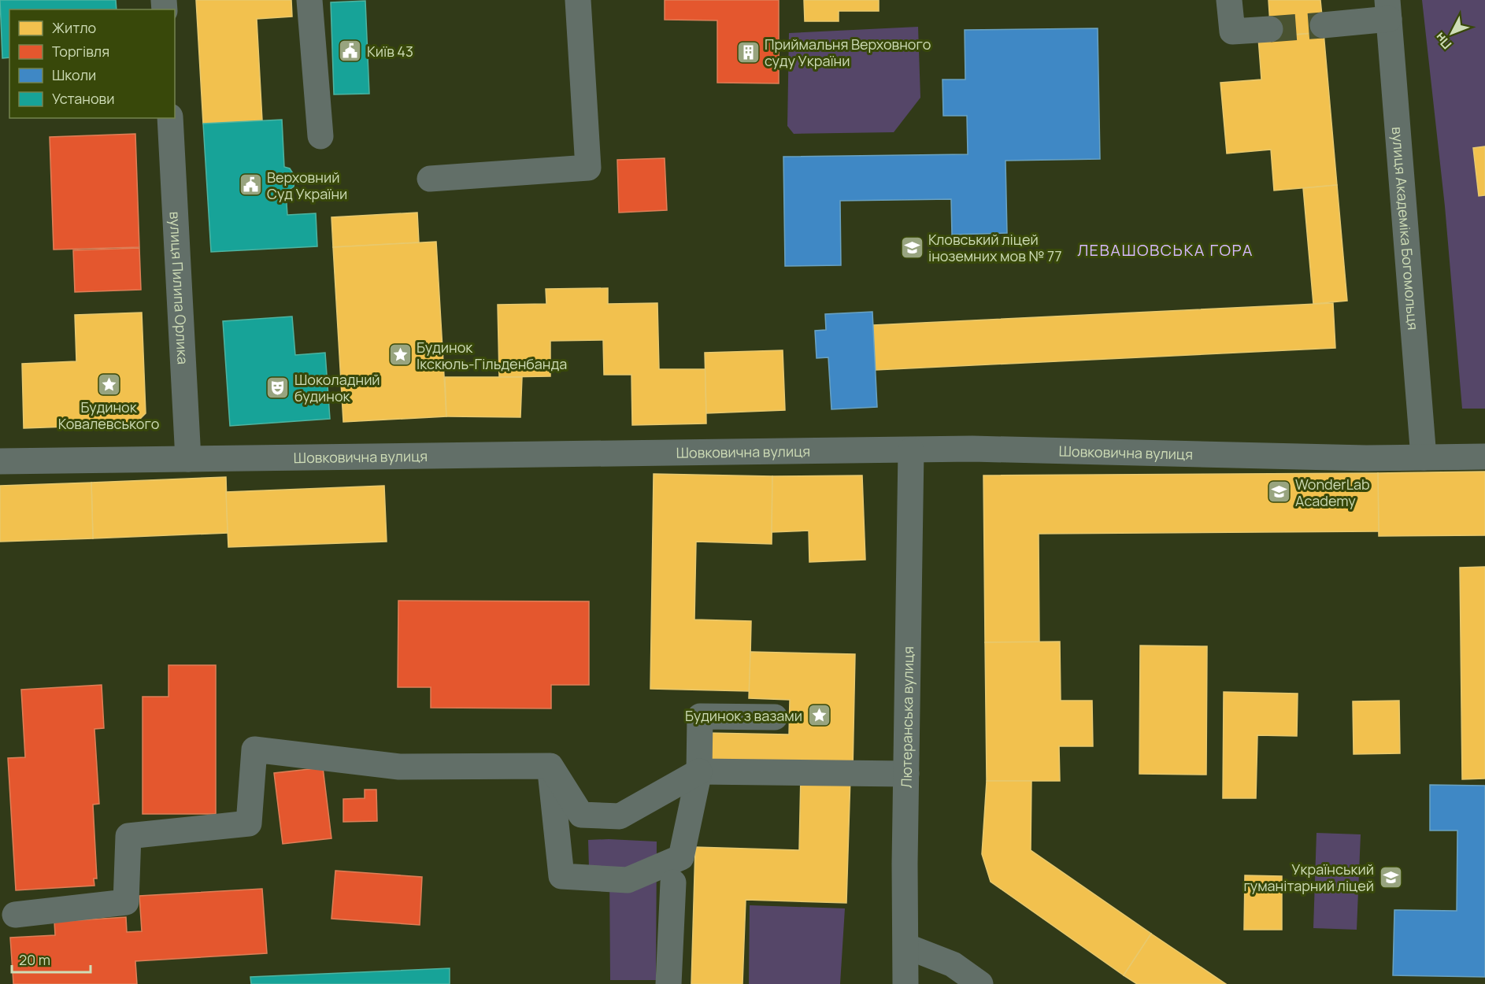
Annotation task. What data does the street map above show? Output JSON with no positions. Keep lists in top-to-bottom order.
{
  "streets": {
    "street": [
      "вулиця Академіка Богомольця",
      "вулиця Пилипа Орлика",
      "Шовковична вулиця",
      "Лютеранська вулиця"
    ]
  },
  "crossings": [
    ["вулиця Академіка Богомольця", "Шовковична вулиця"],
    ["вулиця Пилипа Орлика", "Шовковична вулиця"],
    ["Шовковична вулиця", "Лютеранська вулиця"]
  ],
  "districts": ["ЛЕВАШОВСЬКА ГОРА"],
  "places": {
    "public building": ["Київ 43", "Верховний Суд України"],
    "building": ["Приймальня Верховного суду України"],
    "school or university": ["Кловський ліцей іноземних мов № 77", "WonderLab Academy", "Український гуманітарний ліцей"],
    "place": ["Будинок Ікскюль-Гільденбанда", "Будинок Ковалевського", "Будинок з вазами"],
    "theatre": ["Шоколадний будинок"]
  },
  "legend": [
    "Житло",
    "Торгівля",
    "Школи",
    "Установи"
  ],
  "scale_bar": "20 m",
  "north": "bottom left"
}
